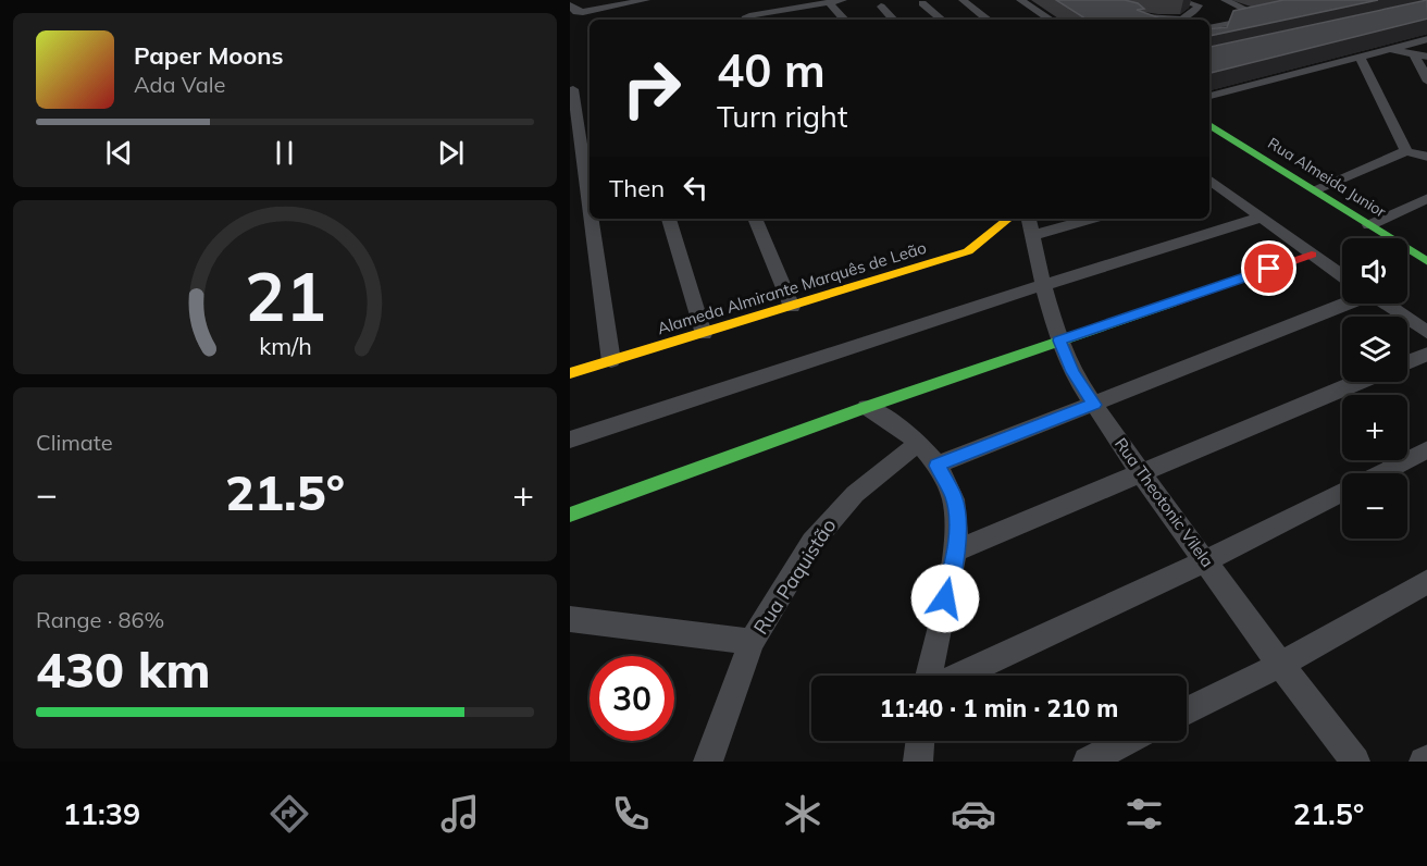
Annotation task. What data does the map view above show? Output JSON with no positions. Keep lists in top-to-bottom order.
{
  "streets": {
    "main road": ["Rua Almeida Junior", "Alameda Almirante Marquês de Leão"],
    "street": ["Rua Theotonic Vilela", "Rua Paquistão"]
  },
  "page": {
    "turn": ["40 m", "Turn right"],
    "song": ["Paper Moons", "Ada Vale"],
    "then": "Then",
    "map_buttons": ["+", "−"],
    "tile": [
      "Climate",
      ["Range · 86%", "430 km"]
    ],
    "heat": ["−", "21.5°", "+"],
    "limit": "30",
    "trip": "11:40 · 1 min · 210 m",
    "tabs": ["11:39", "21.5°"],
    "gauge": ["21", "km/h"]
  }
}
